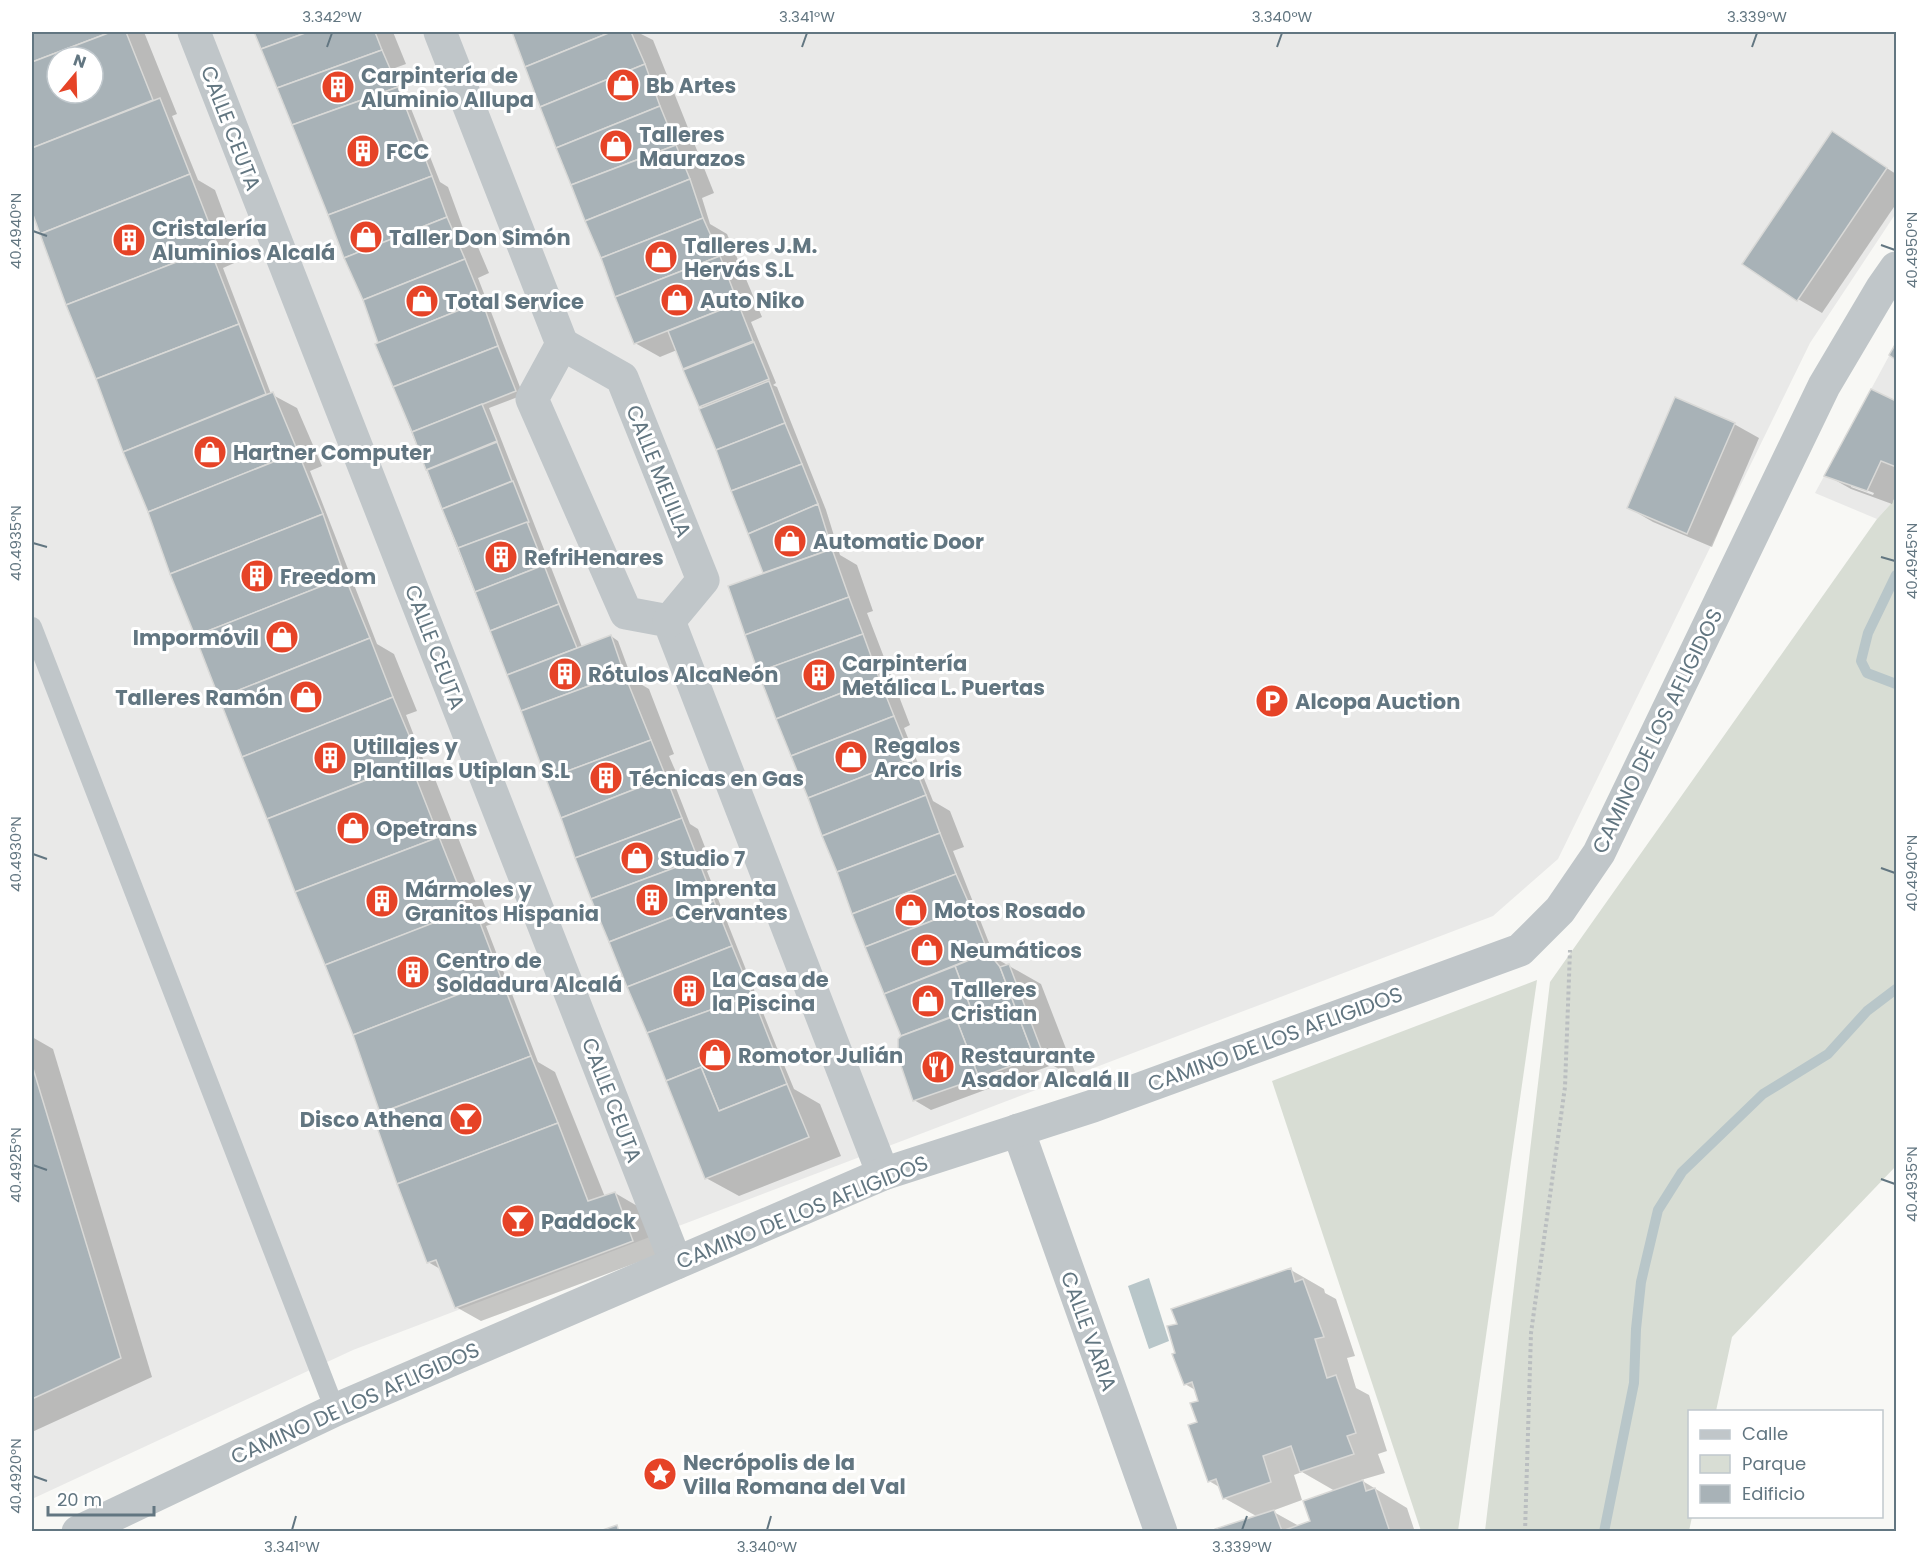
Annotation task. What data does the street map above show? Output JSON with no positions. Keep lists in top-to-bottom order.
{
  "streets": {
    "street": [
      "CALLE CEUTA",
      "CALLE MELILLA",
      "CAMINO DE LOS AFLIGIDOS",
      "CALLE VARIA"
    ]
  },
  "crossings": [
    ["CALLE CEUTA", "CAMINO DE LOS AFLIGIDOS"],
    ["CAMINO DE LOS AFLIGIDOS", "CALLE VARIA"]
  ],
  "places": {
    "shop": [
      "Bb Artes",
      "Talleres Maurazos",
      "Taller Don Simón",
      "Talleres J.M. Hervás S.L",
      "Auto Niko",
      "Total Service",
      "Hartner Computer",
      "Automatic Door",
      "Impormóvil",
      "Talleres Ramón",
      "Regalos Arco Iris",
      "Opetrans",
      "Studio 7",
      "Motos Rosado",
      "Neumáticos",
      "Talleres Cristian",
      "Romotor Julián"
    ],
    "building": [
      "Carpintería de Aluminio Allupa",
      "FCC",
      "Cristalería Aluminios Alcalá",
      "RefriHenares",
      "Freedom",
      "Rótulos AlcaNeón",
      "Carpintería Metálica L. Puertas",
      "Utillajes y Plantillas Utiplan S.L",
      "Técnicas en Gas",
      "Imprenta Cervantes",
      "Mármoles y Granitos Hispania",
      "Centro de Soldadura Alcalá",
      "La Casa de la Piscina"
    ],
    "parking": ["Alcopa Auction"],
    "restaurant": ["Restaurante Asador Alcalá II"],
    "bar": ["Disco Athena", "Paddock"],
    "place": ["Necrópolis de la Villa Romana del Val"]
  },
  "legend": ["Calle", "Parque", "Edificio"],
  "scale_bar": "20 m",
  "north": "top",
  "coordinates": [
    "3.342°W",
    "3.341°W",
    "3.340°W",
    "3.339°W",
    "40.4940°N",
    "40.4950°N",
    "40.4935°N",
    "40.4945°N",
    "40.4930°N",
    "40.4925°N",
    "40.4920°N"
  ]
}
